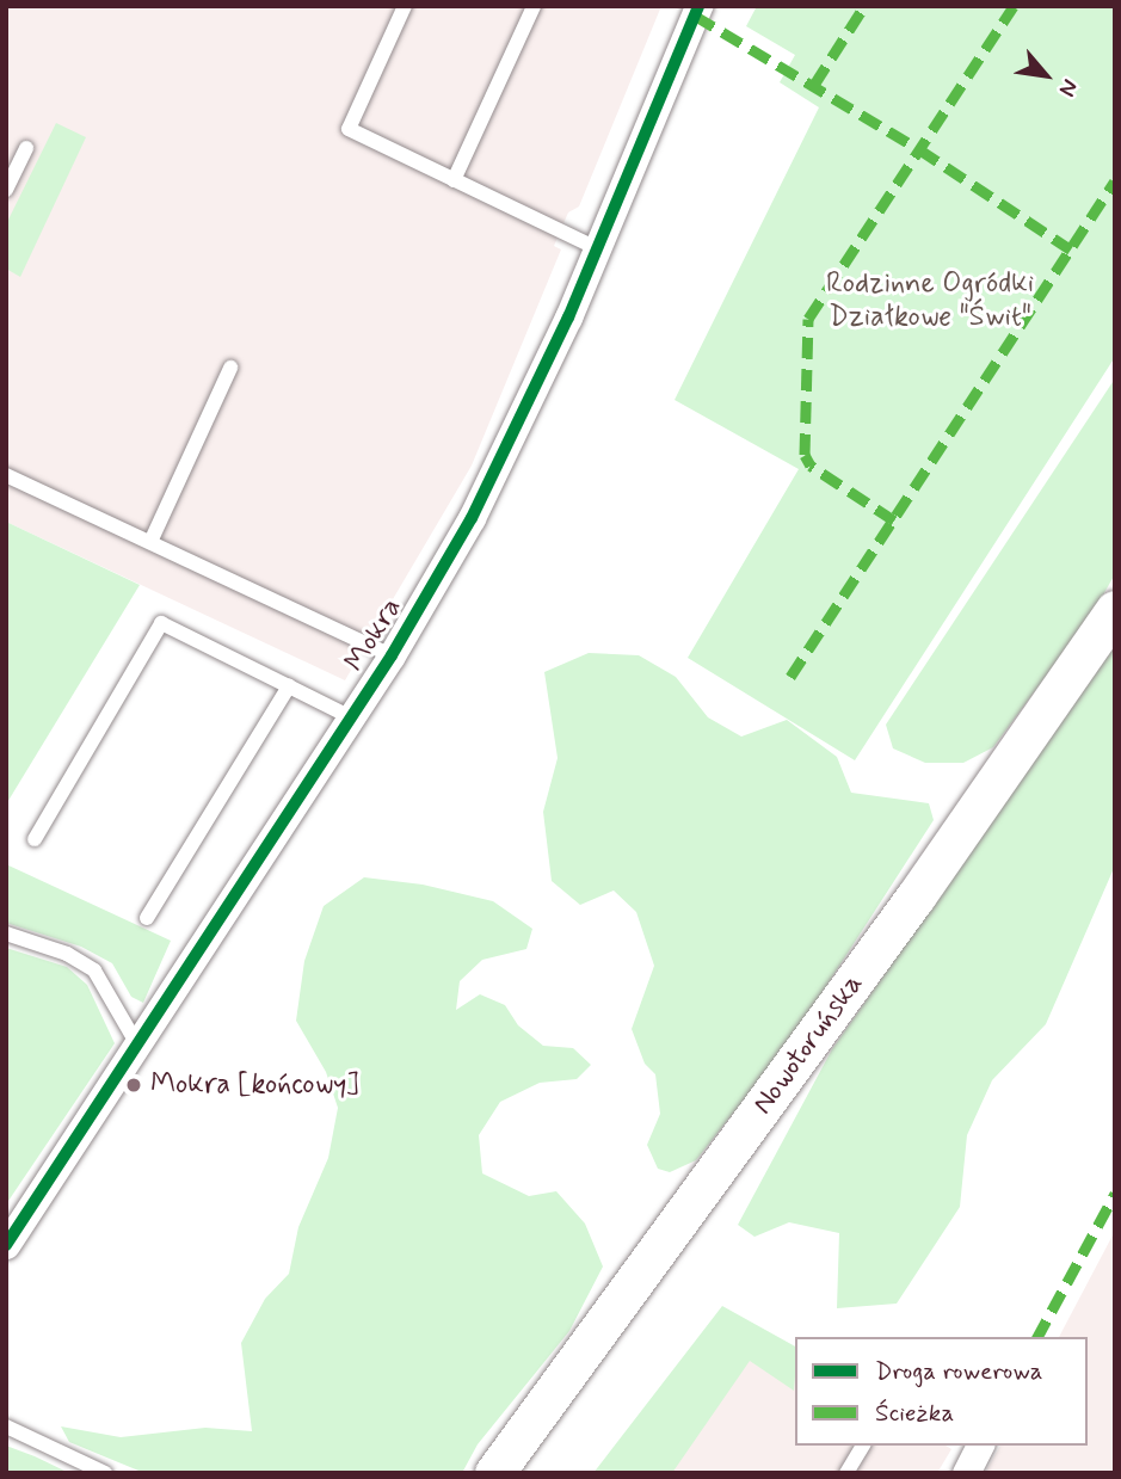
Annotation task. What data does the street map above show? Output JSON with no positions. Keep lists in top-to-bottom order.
{
  "streets": {
    "main road": ["Nowotoruńska"],
    "street": ["Mokra"]
  },
  "parks": ["Rodzinne Ogródki Działkowe \"Świt\""],
  "places": ["Mokra [końcowy]"],
  "legend": ["Droga rowerowa", "Ścieżka"],
  "north": "bottom right"
}
